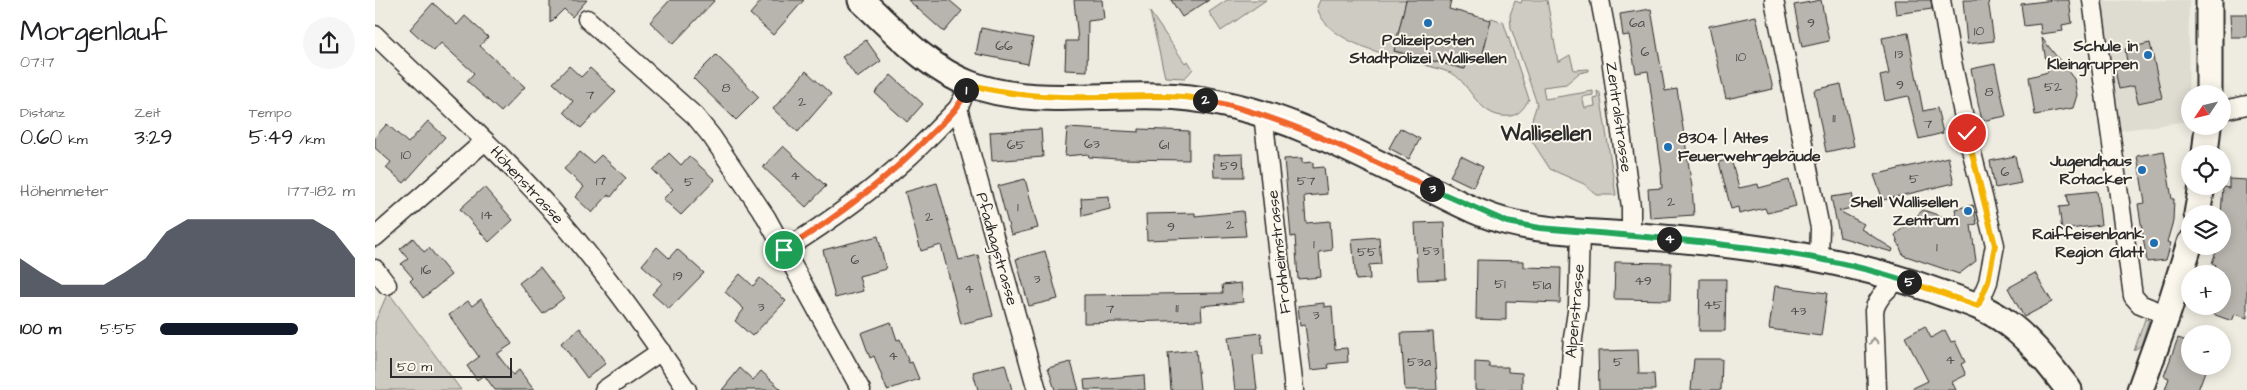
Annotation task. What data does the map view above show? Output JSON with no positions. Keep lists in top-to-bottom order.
{
  "streets": {
    "street": [
      "Zentralstrasse",
      "Höhenstrasse",
      "Pfadhagstrasse",
      "Frohheimstrasse",
      "Alpenstrasse"
    ]
  },
  "districts": ["Wallisellen"],
  "places": [
    "Polizeiposten Stadtpolizei Wallisellen",
    "Schule in Kleingruppen",
    "8304 | Altes Feuerwehrgebäude",
    "Jugendhaus Rotacker",
    "Shell Wallisellen Zentrum",
    "Raiffeisenbank Region Glatt"
  ],
  "house_numbers": [
    "6a",
    "9",
    "10",
    "66",
    "6",
    "13",
    "10",
    "9",
    "52",
    "8",
    "8",
    "7",
    "2",
    "11",
    "7",
    "63",
    "65",
    "61",
    "10",
    "59",
    "6",
    "4",
    "5",
    "17",
    "57",
    "5",
    "2",
    "1",
    "14",
    "2",
    "2",
    "9",
    "1",
    "1",
    "53",
    "55",
    "6",
    "16",
    "19",
    "3",
    "49",
    "51",
    "51a",
    "4",
    "45",
    "3",
    "11",
    "7",
    "43",
    "3",
    "4",
    "4",
    "53a",
    "5"
  ],
  "scale_bar": "50 m",
  "north": "bottom left",
  "page": {
    "heading": ["Morgenlauf", "07:17"],
    "pins": [
      "1",
      "2",
      "3",
      "4",
      "5"
    ],
    "stats": [
      ["Distanz", "0.60 km"],
      ["Zeit", "3:29"],
      ["Tempo", "5:49 /km"]
    ],
    "map_buttons": ["+", "−"],
    "chart": ["Höhenmeter", "177–182 m"],
    "list": [
      {
        "name": "100 m",
        "note": "5:55"
      }
    ],
    "scale": "50 m"
  }
}
